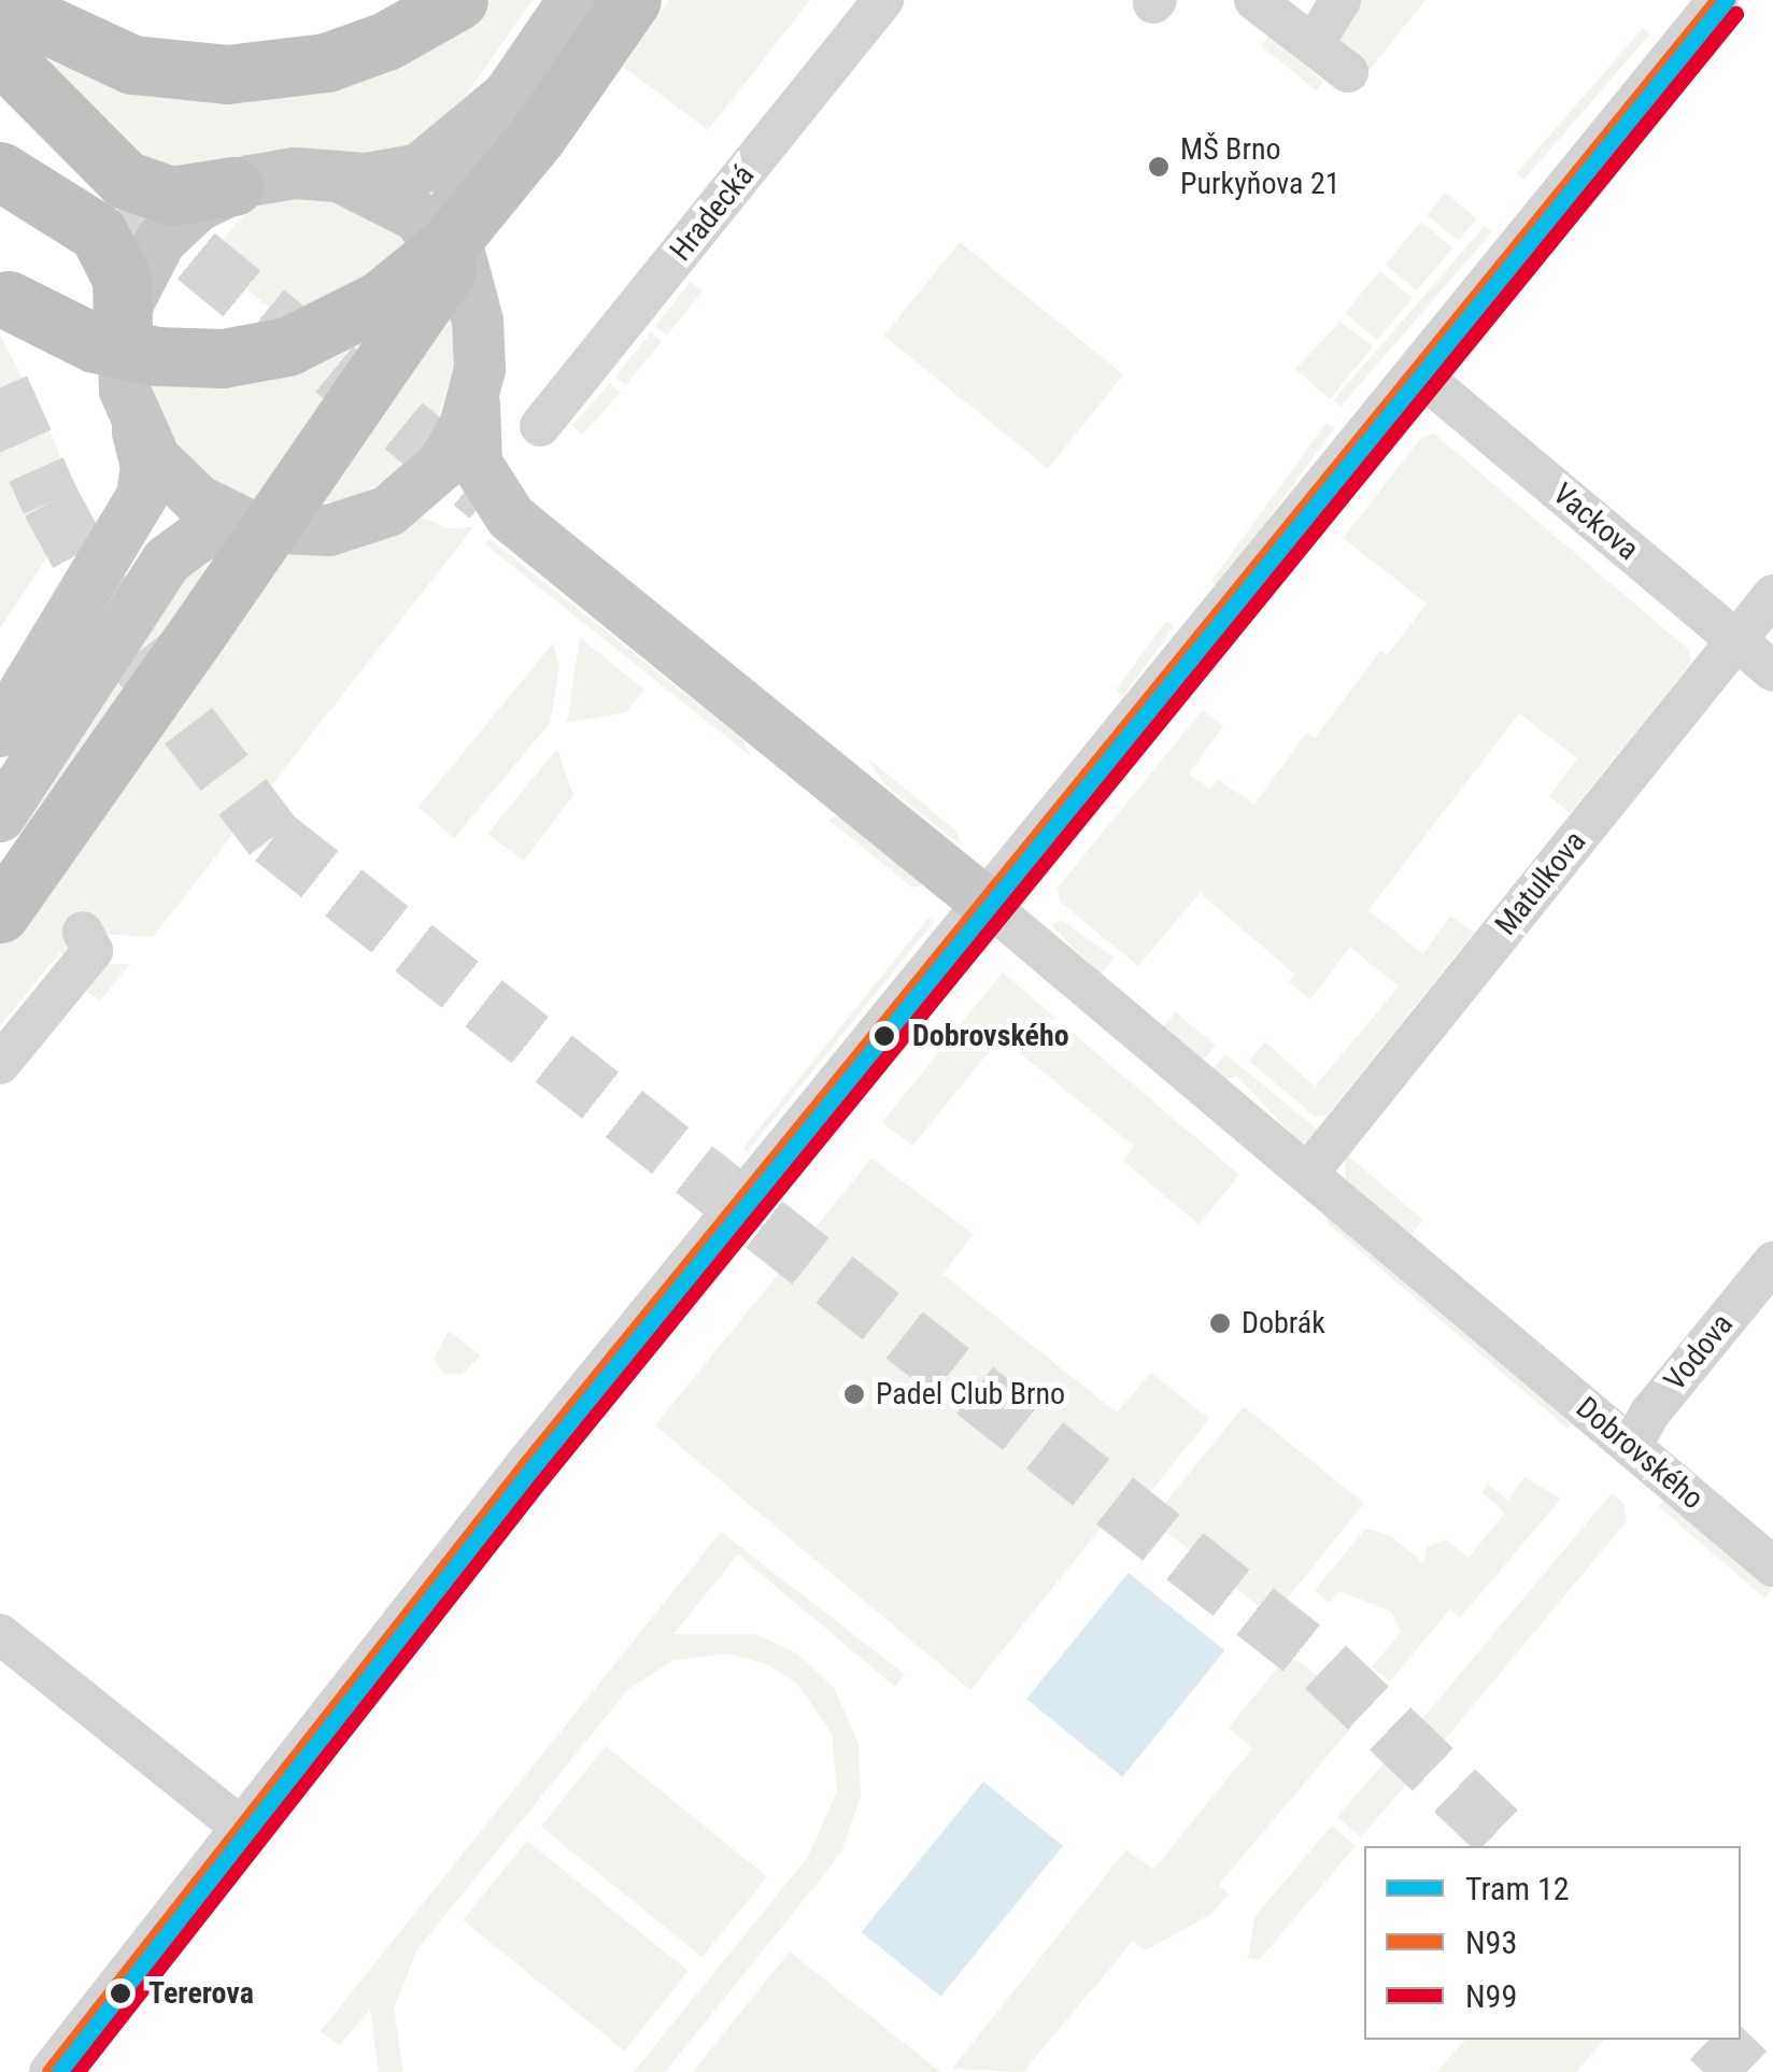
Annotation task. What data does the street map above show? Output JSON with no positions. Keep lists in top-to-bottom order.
{
  "streets": {
    "main road": ["Dobrovského"],
    "street": [
      "Hradecká",
      "Vackova",
      "Matulkova",
      "Vodova"
    ]
  },
  "crossings": [
    ["Vackova", "Matulkova"],
    ["Matulkova", "Dobrovského"],
    ["Vodova", "Dobrovského"]
  ],
  "places": [
    "MŠ Brno Purkyňova 21",
    "Dobrovského",
    "Dobrák",
    "Padel Club Brno",
    "Tererova"
  ],
  "lines": ["tram line 12", "transit line N93", "transit line N99"],
  "legend": ["Tram 12", "N93", "N99"]
}
